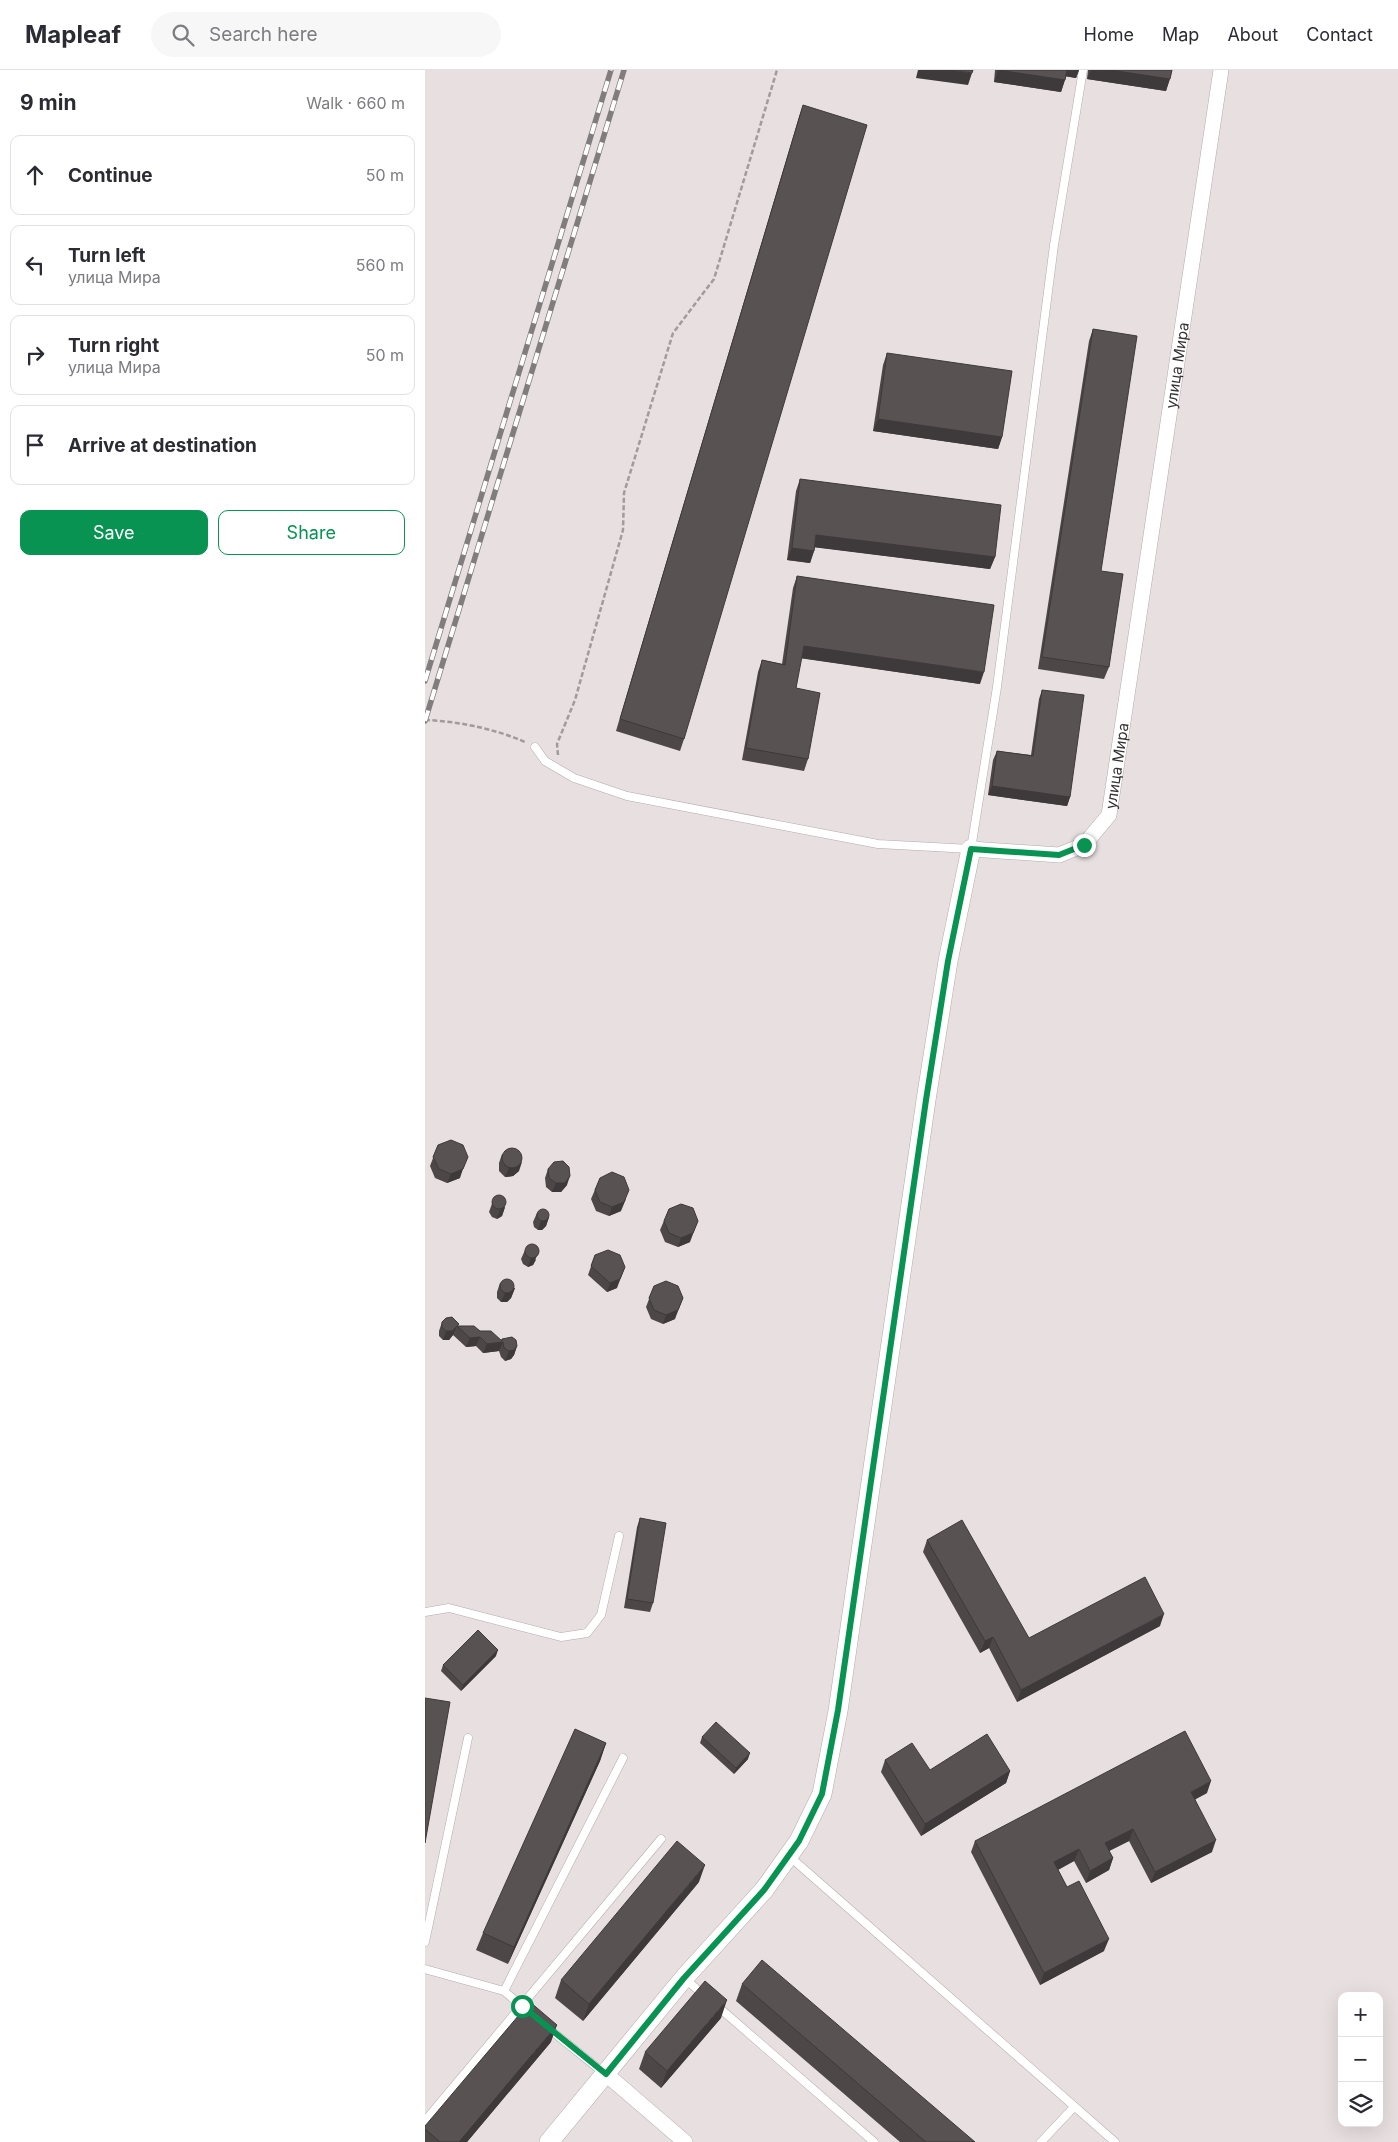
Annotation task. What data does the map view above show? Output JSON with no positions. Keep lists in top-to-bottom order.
{
  "streets": {
    "street": ["улица Мира"]
  },
  "page": {
    "header": "Mapleaf",
    "search": "Search here",
    "nav": [
      "Home",
      "Map",
      "About",
      "Contact"
    ],
    "heading": ["9 min", "Walk · 660 m"],
    "list": [
      ["Continue", "50 m"],
      ["Turn left", "улица Мира", "560 m"],
      ["Turn right", "улица Мира", "50 m"],
      "Arrive at destination"
    ],
    "buttons": ["Save", "Share"],
    "map_buttons": ["+", "−"]
  }
}
